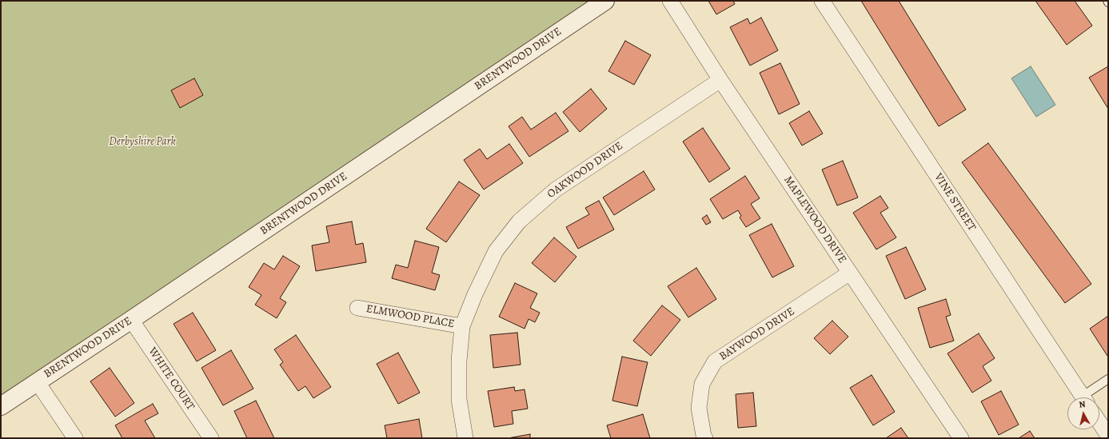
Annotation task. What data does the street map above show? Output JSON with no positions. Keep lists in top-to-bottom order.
{
  "streets": {
    "street": [
      "BRENTWOOD DRIVE",
      "OAKWOOD DRIVE",
      "VINE STREET",
      "MAPLEWOOD DRIVE",
      "ELMWOOD PLACE",
      "BAYWOOD DRIVE",
      "WHITE COURT"
    ]
  },
  "crossings": [
    ["BRENTWOOD DRIVE", "WHITE COURT"],
    ["OAKWOOD DRIVE", "MAPLEWOOD DRIVE"],
    ["OAKWOOD DRIVE", "ELMWOOD PLACE"],
    ["MAPLEWOOD DRIVE", "BAYWOOD DRIVE"]
  ],
  "parks": ["Derbyshire Park"],
  "north": "top"
}
